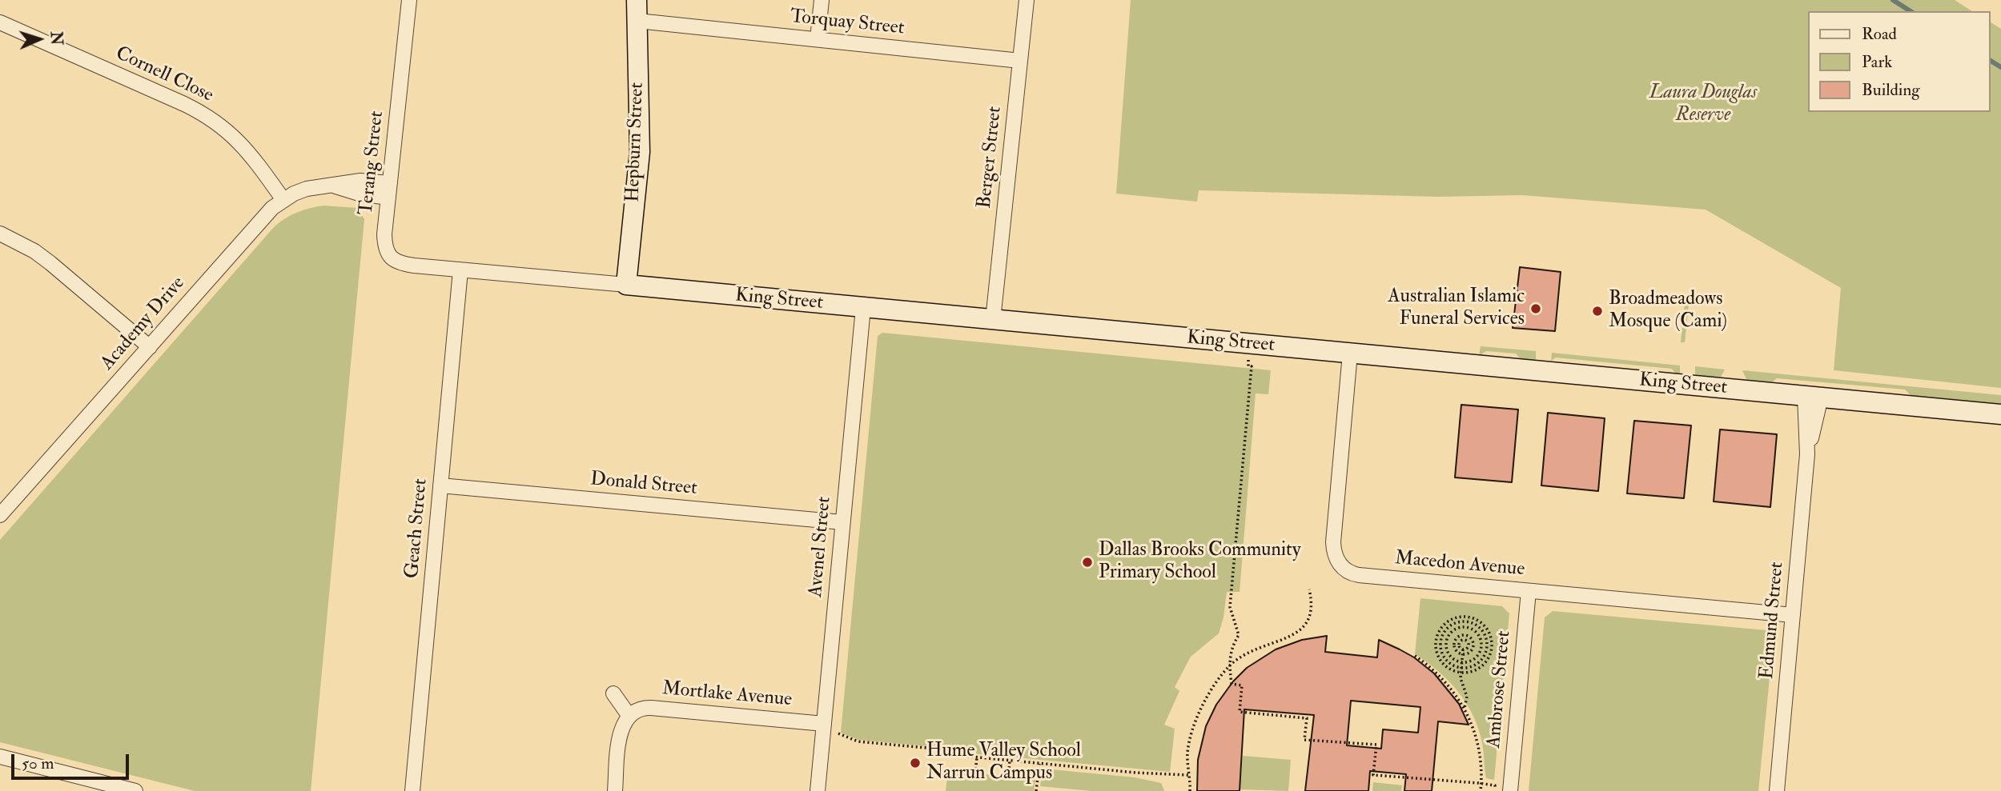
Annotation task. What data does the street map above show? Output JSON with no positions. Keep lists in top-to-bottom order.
{
  "streets": {
    "street": [
      "Torquay Street",
      "Cornell Close",
      "Hepburn Street",
      "Berger Street",
      "Terang Street",
      "King Street",
      "Academy Drive",
      "Donald Street",
      "Geach Street",
      "Avenel Street",
      "Macedon Avenue",
      "Edmund Street",
      "Ambrose Street",
      "Mortlake Avenue"
    ]
  },
  "crossings": [
    ["Torquay Street", "Hepburn Street"],
    ["Torquay Street", "Berger Street"],
    ["Cornell Close", "Academy Drive"],
    ["Hepburn Street", "King Street"],
    ["Berger Street", "King Street"],
    ["Terang Street", "King Street"],
    ["Terang Street", "Academy Drive"],
    ["Terang Street", "Geach Street"],
    ["King Street", "Geach Street"],
    ["King Street", "Avenel Street"],
    ["King Street", "Macedon Avenue"],
    ["King Street", "Edmund Street"],
    ["Donald Street", "Geach Street"],
    ["Donald Street", "Avenel Street"],
    ["Avenel Street", "Mortlake Avenue"],
    ["Macedon Avenue", "Edmund Street"],
    ["Macedon Avenue", "Ambrose Street"]
  ],
  "parks": ["Laura Douglas Reserve"],
  "places": [
    "Australian Islamic Funeral Services",
    "Broadmeadows Mosque (Cami)",
    "Dallas Brooks Community Primary School",
    "Hume Valley School Narrun Campus"
  ],
  "legend": ["Road", "Park", "Building"],
  "scale_bar": "50 m",
  "north": "right"
}
